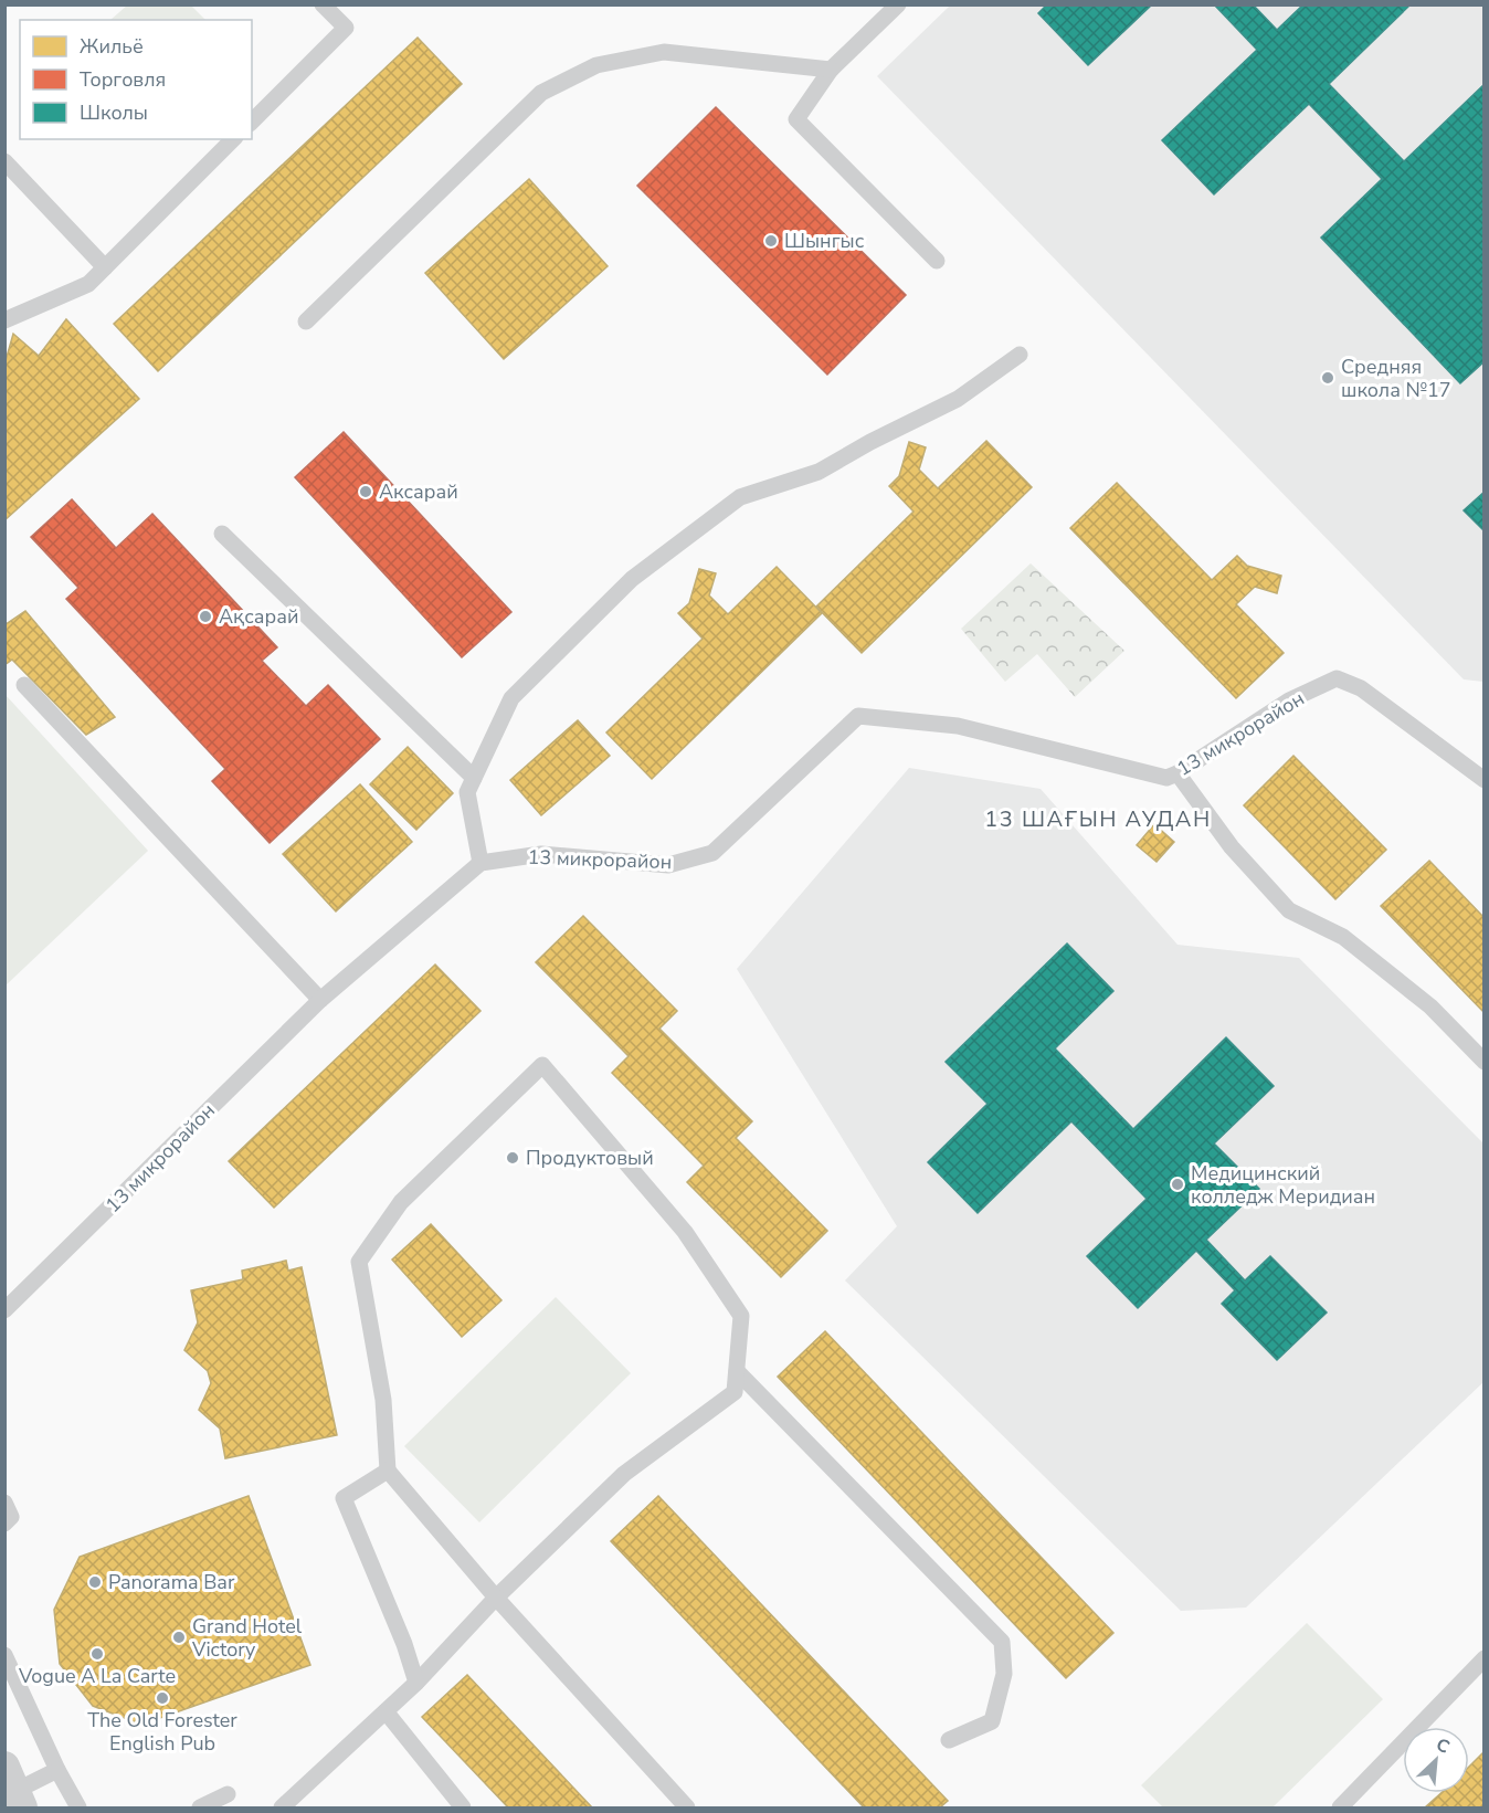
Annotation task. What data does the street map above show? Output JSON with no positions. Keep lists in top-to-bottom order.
{
  "streets": {
    "lane": ["13 микрорайон"]
  },
  "districts": ["13 ШАҒЫН АУДАН"],
  "places": [
    "Шынгыс",
    "Средняя школа №17",
    "Аксарай",
    "Ақсарай",
    "Продуктовый",
    "Медицинский колледж Меридиан",
    "Panorama Bar",
    "Grand Hotel Victory",
    "Vogue A La Carte",
    "The Old Forester English Pub"
  ],
  "legend": ["Жильё", "Торговля", "Школы"],
  "north": "top right"
}
